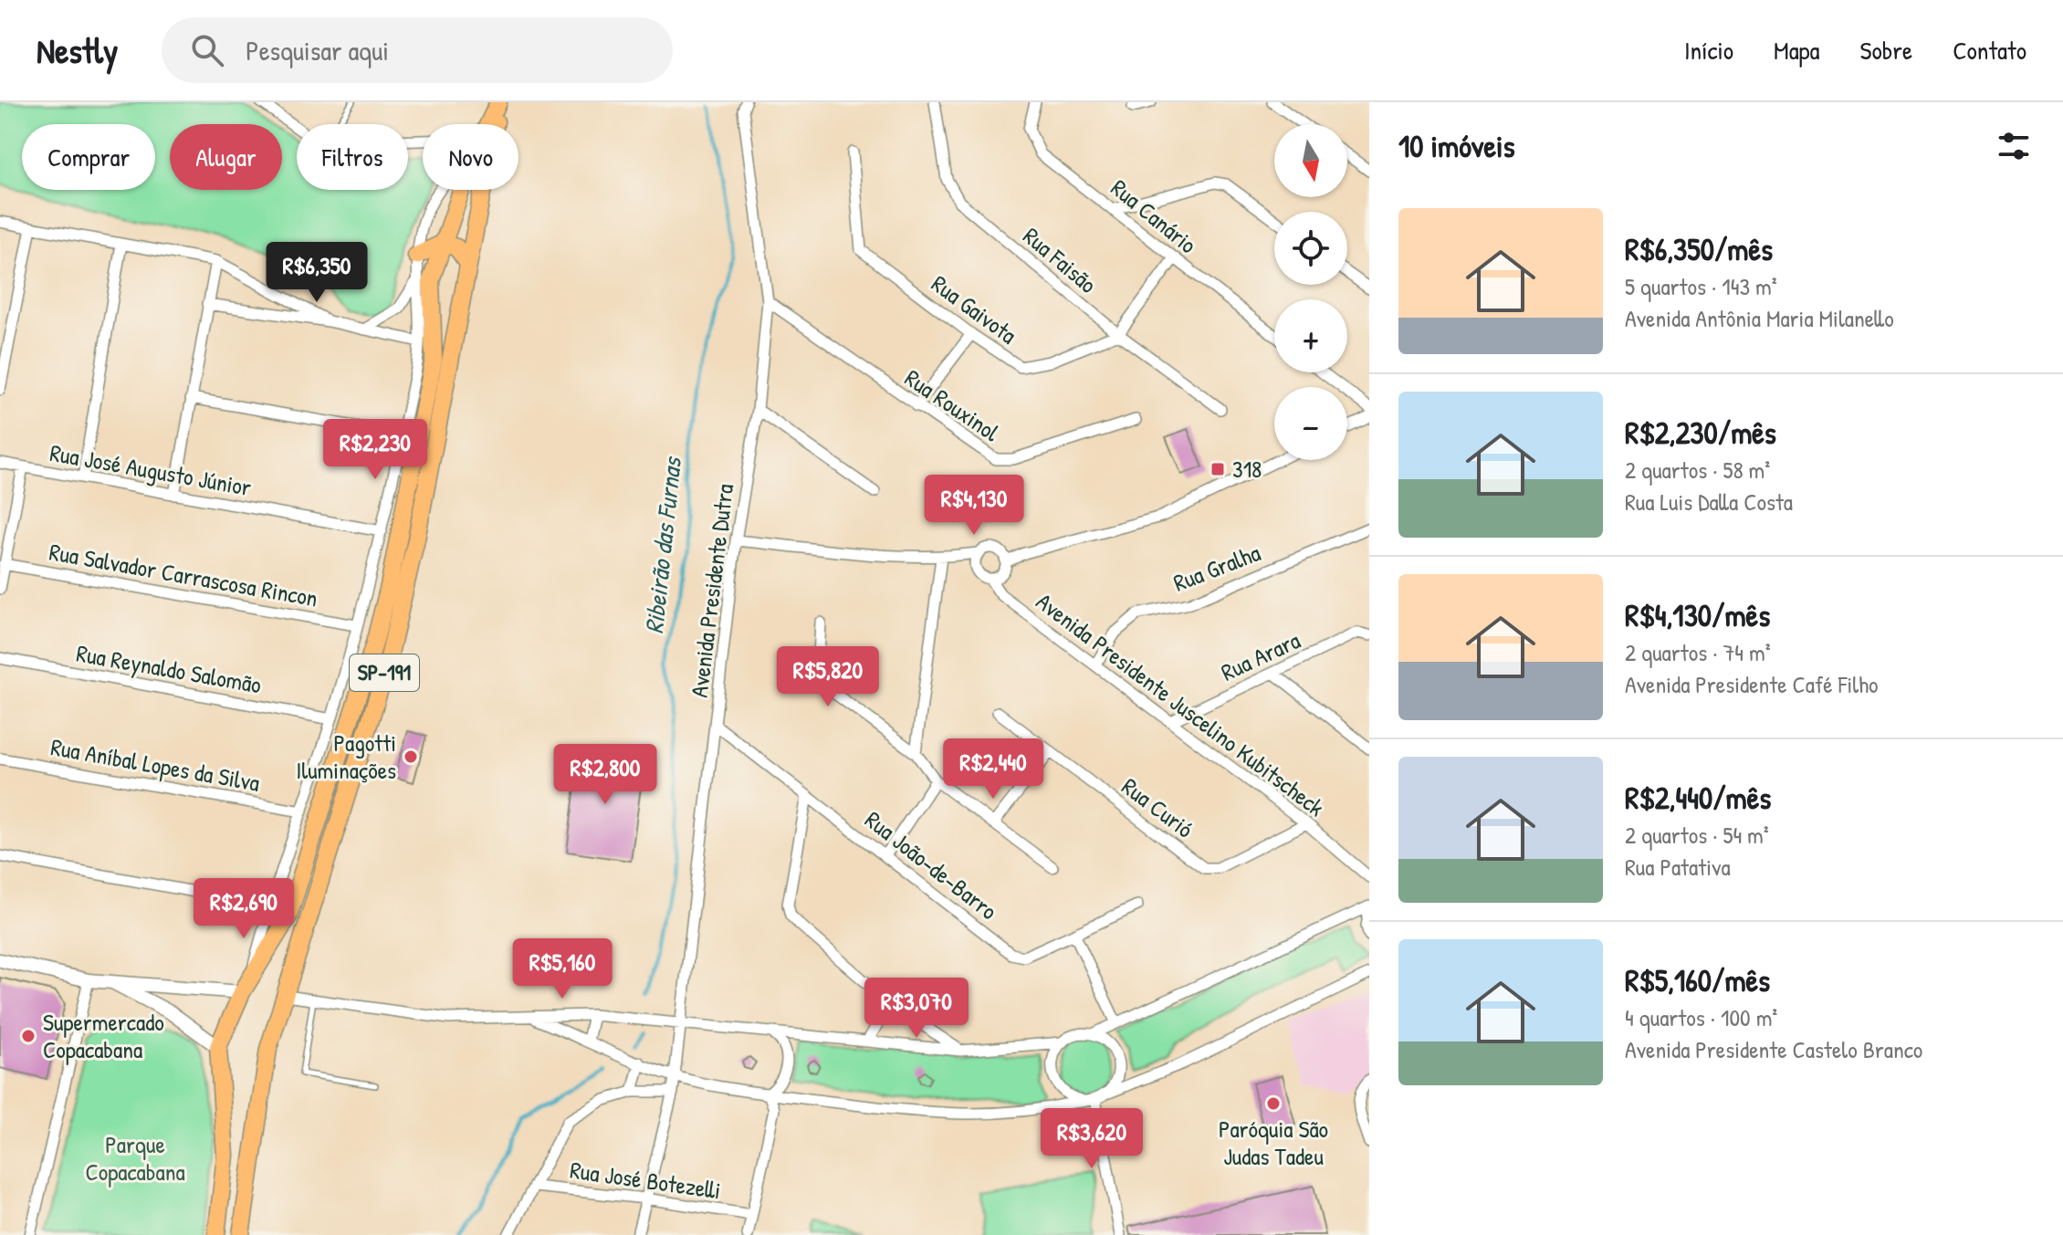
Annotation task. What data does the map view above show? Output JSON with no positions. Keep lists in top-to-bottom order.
{
  "streets": {
    "main road": ["SP-191"],
    "street": [
      "Rua Canário",
      "Rua Faisão",
      "Rua Gaivota",
      "Rua Rouxinol",
      "Rua José Augusto Júnior",
      "Rua Gralha",
      "Rua Salvador Carrascosa Rincon",
      "Avenida Presidente Dutra",
      "Rua Arara",
      "Rua Reynaldo Salomão",
      "Avenida Presidente Juscelino Kubitscheck",
      "Rua Aníbal Lopes da Silva",
      "Rua Curió",
      "Rua João-de-Barro",
      "Rua José Botezelli"
    ]
  },
  "crossings": [
    ["Rua Faisão", "Rua Gaivota"],
    ["Rua Rouxinol", "Avenida Presidente Dutra"],
    ["Rua Gralha", "Avenida Presidente Juscelino Kubitscheck"],
    ["Avenida Presidente Dutra", "Rua João-de-Barro"],
    ["Avenida Presidente Dutra", "Rua José Botezelli"],
    ["Rua Arara", "Avenida Presidente Juscelino Kubitscheck"],
    ["Avenida Presidente Juscelino Kubitscheck", "Rua Curió"]
  ],
  "water": ["Ribeirão das Furnas"],
  "parks": ["Parque Copacabana"],
  "places": {
    "transit": ["318"],
    "other": ["Pagotti Iluminações", "Supermercado Copacabana", "Paróquia São Judas Tadeu"]
  },
  "north": "bottom",
  "page": {
    "header": "Nestly",
    "search": "Pesquisar aqui",
    "nav": [
      "Início",
      "Mapa",
      "Sobre",
      "Contato"
    ],
    "heading": "10 imóveis",
    "map_buttons": ["+", "−"],
    "chip": [
      "Comprar",
      "Alugar",
      "Filtros",
      "Novo"
    ],
    "list": [
      {
        "name": "R$6,350/mês",
        "note": "5 quartos · 143 m² · Avenida Antônia Maria Milanello"
      },
      {
        "name": "R$2,230/mês",
        "note": "2 quartos · 58 m² · Rua Luis Dalla Costa"
      },
      {
        "name": "R$4,130/mês",
        "note": "2 quartos · 74 m² · Avenida Presidente Café Filho"
      },
      {
        "name": "R$2,440/mês",
        "note": "2 quartos · 54 m² · Rua Patativa"
      },
      {
        "name": "R$5,160/mês",
        "note": "4 quartos · 100 m² · Avenida Presidente Castelo Branco"
      }
    ],
    "price": [
      "R$6,350",
      "R$2,230",
      "R$4,130",
      "R$5,820",
      "R$2,440",
      "R$2,800",
      "R$2,690",
      "R$5,160",
      "R$3,070",
      "R$3,620"
    ]
  }
}
